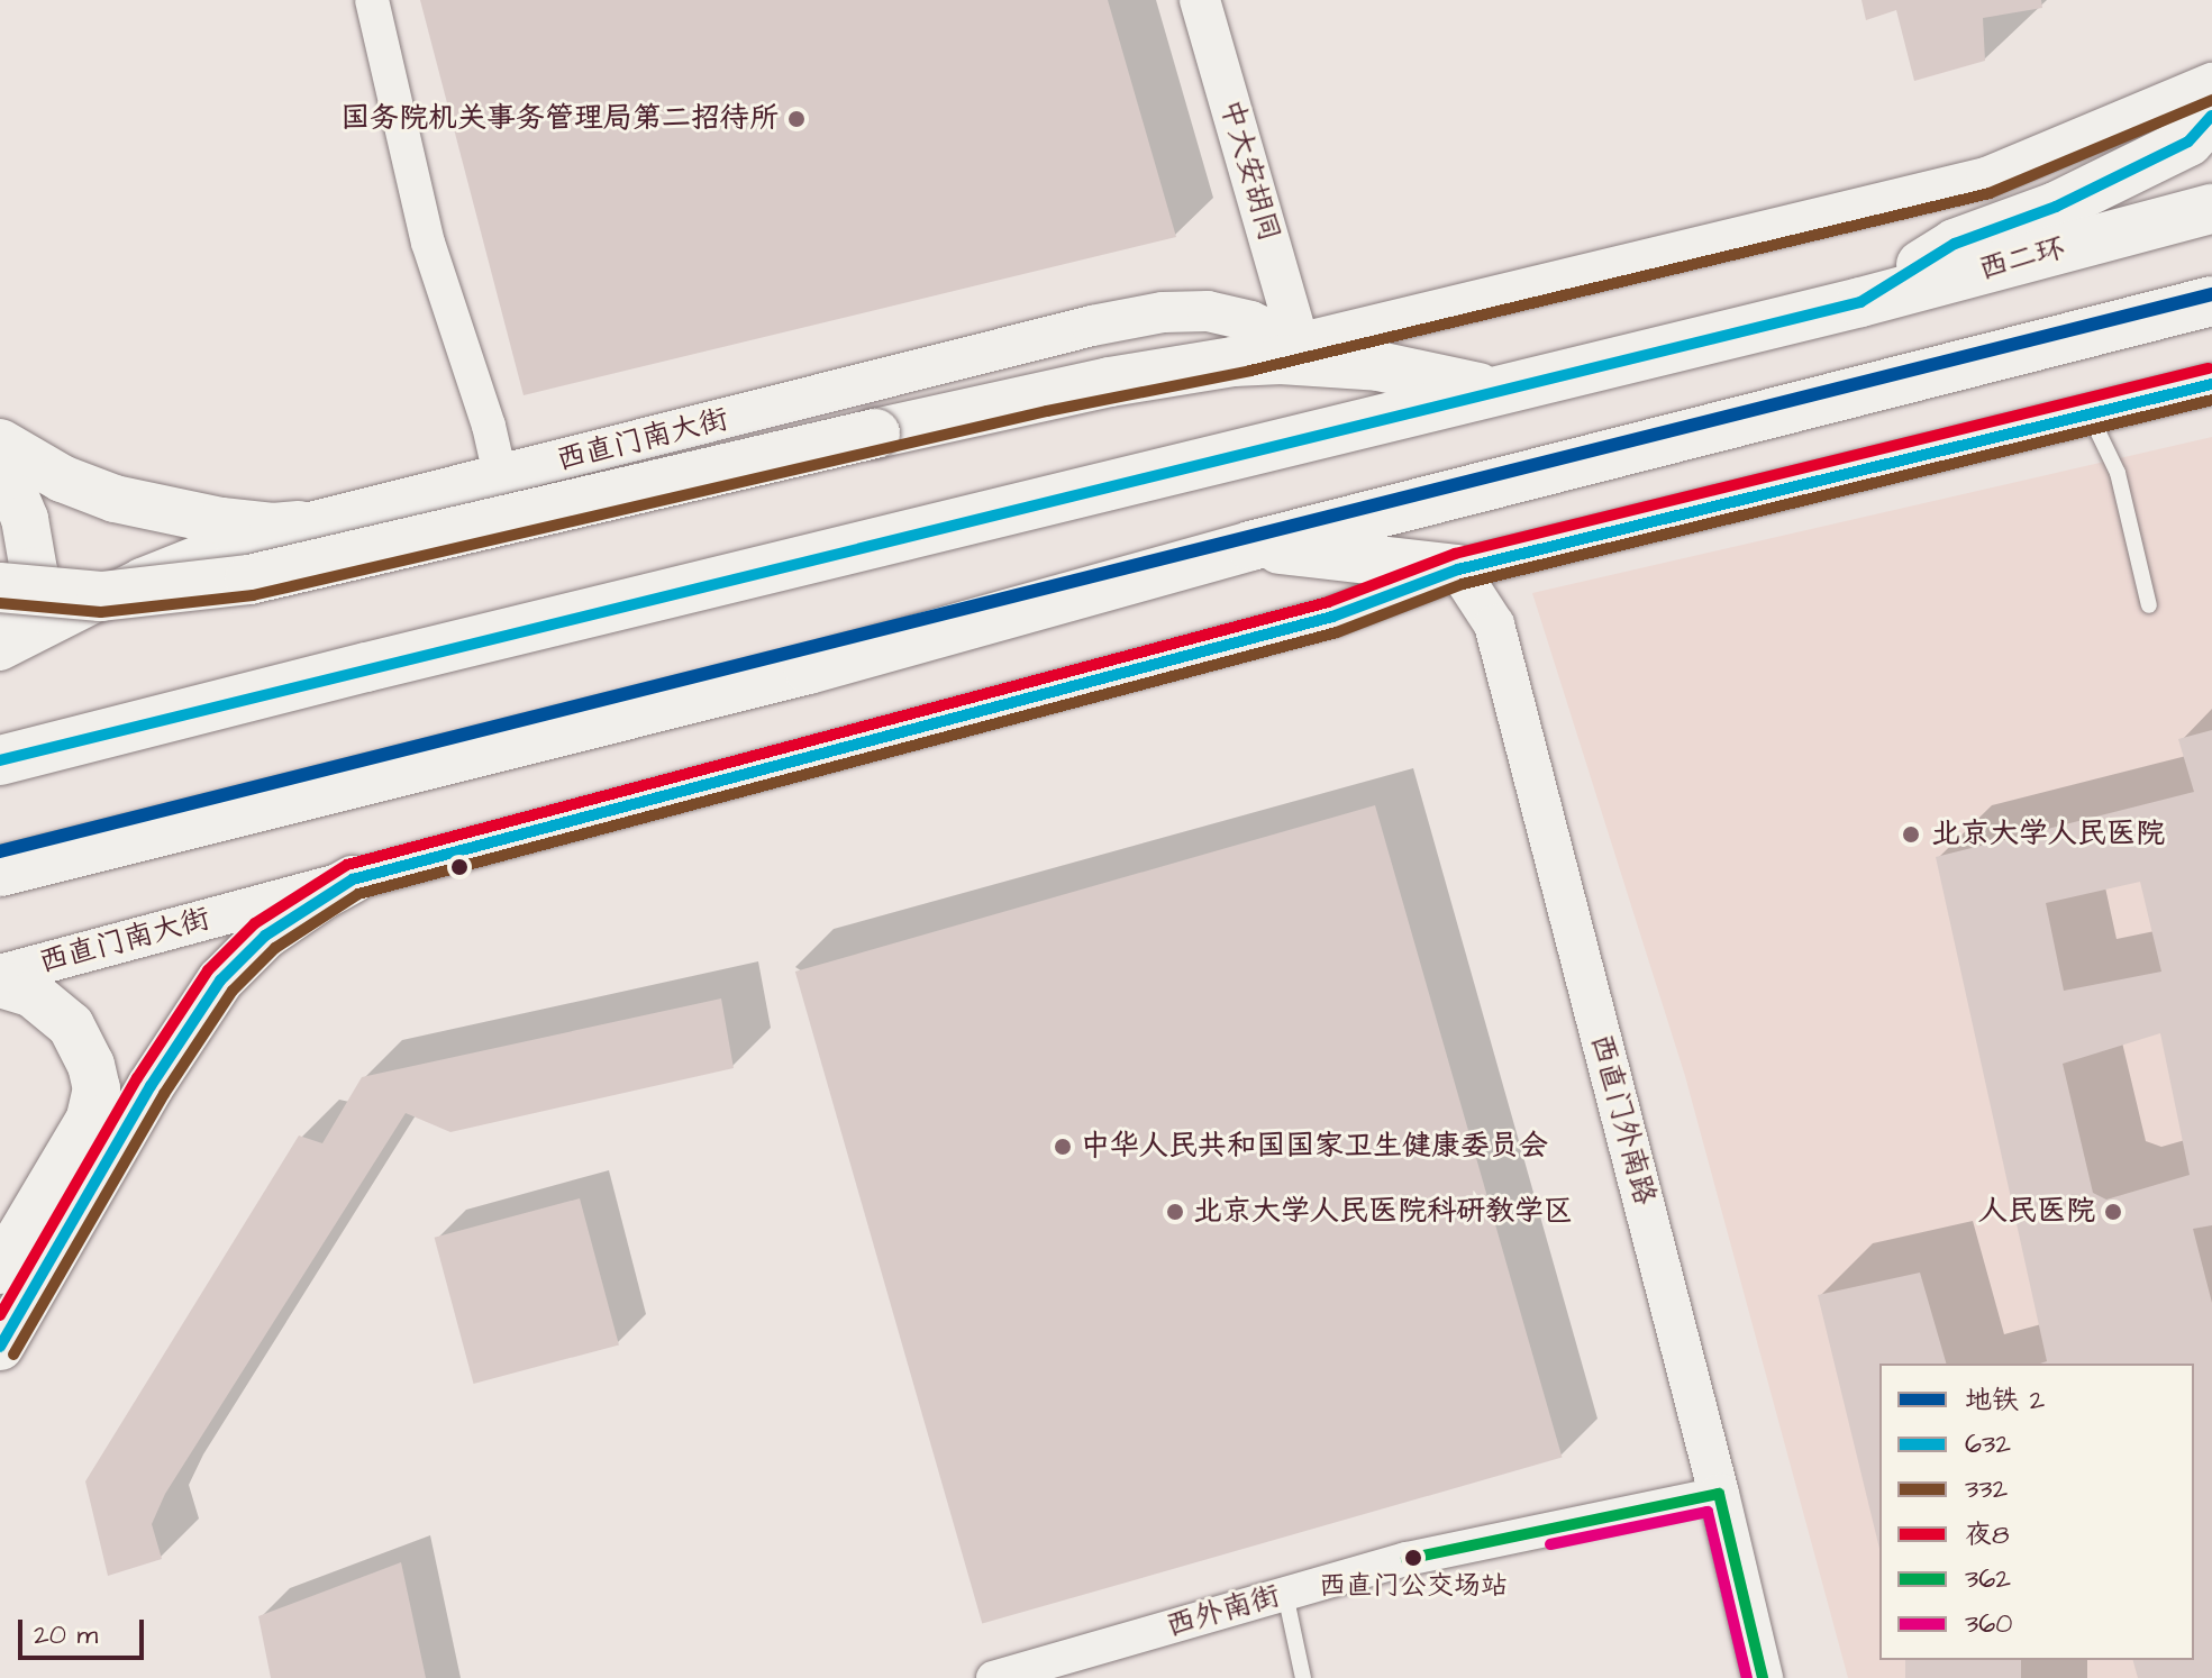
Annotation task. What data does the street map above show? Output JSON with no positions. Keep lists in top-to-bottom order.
{
  "streets": {
    "highway": ["西二环"],
    "street": [
      "中大安胡同",
      "西直门南大街",
      "西直门外南路",
      "西外南街"
    ]
  },
  "crossings": [
    ["中大安胡同", "西直门南大街"],
    ["西直门南大街", "西直门外南路"],
    ["西直门外南路", "西外南街"]
  ],
  "places": [
    "国务院机关事务管理局第二招待所",
    "北京大学人民医院",
    "中华人民共和国国家卫生健康委员会",
    "北京大学人民医院科研教学区",
    "人民医院",
    "西直门公交场站"
  ],
  "lines": [
    "transit line 332",
    "transit line 632",
    "metro line 2",
    "transit line 夜8",
    "transit line 362",
    "transit line 360"
  ],
  "legend": [
    "地铁 2",
    "632",
    "332",
    "夜8",
    "362",
    "360"
  ],
  "scale_bar": "20 m"
}
